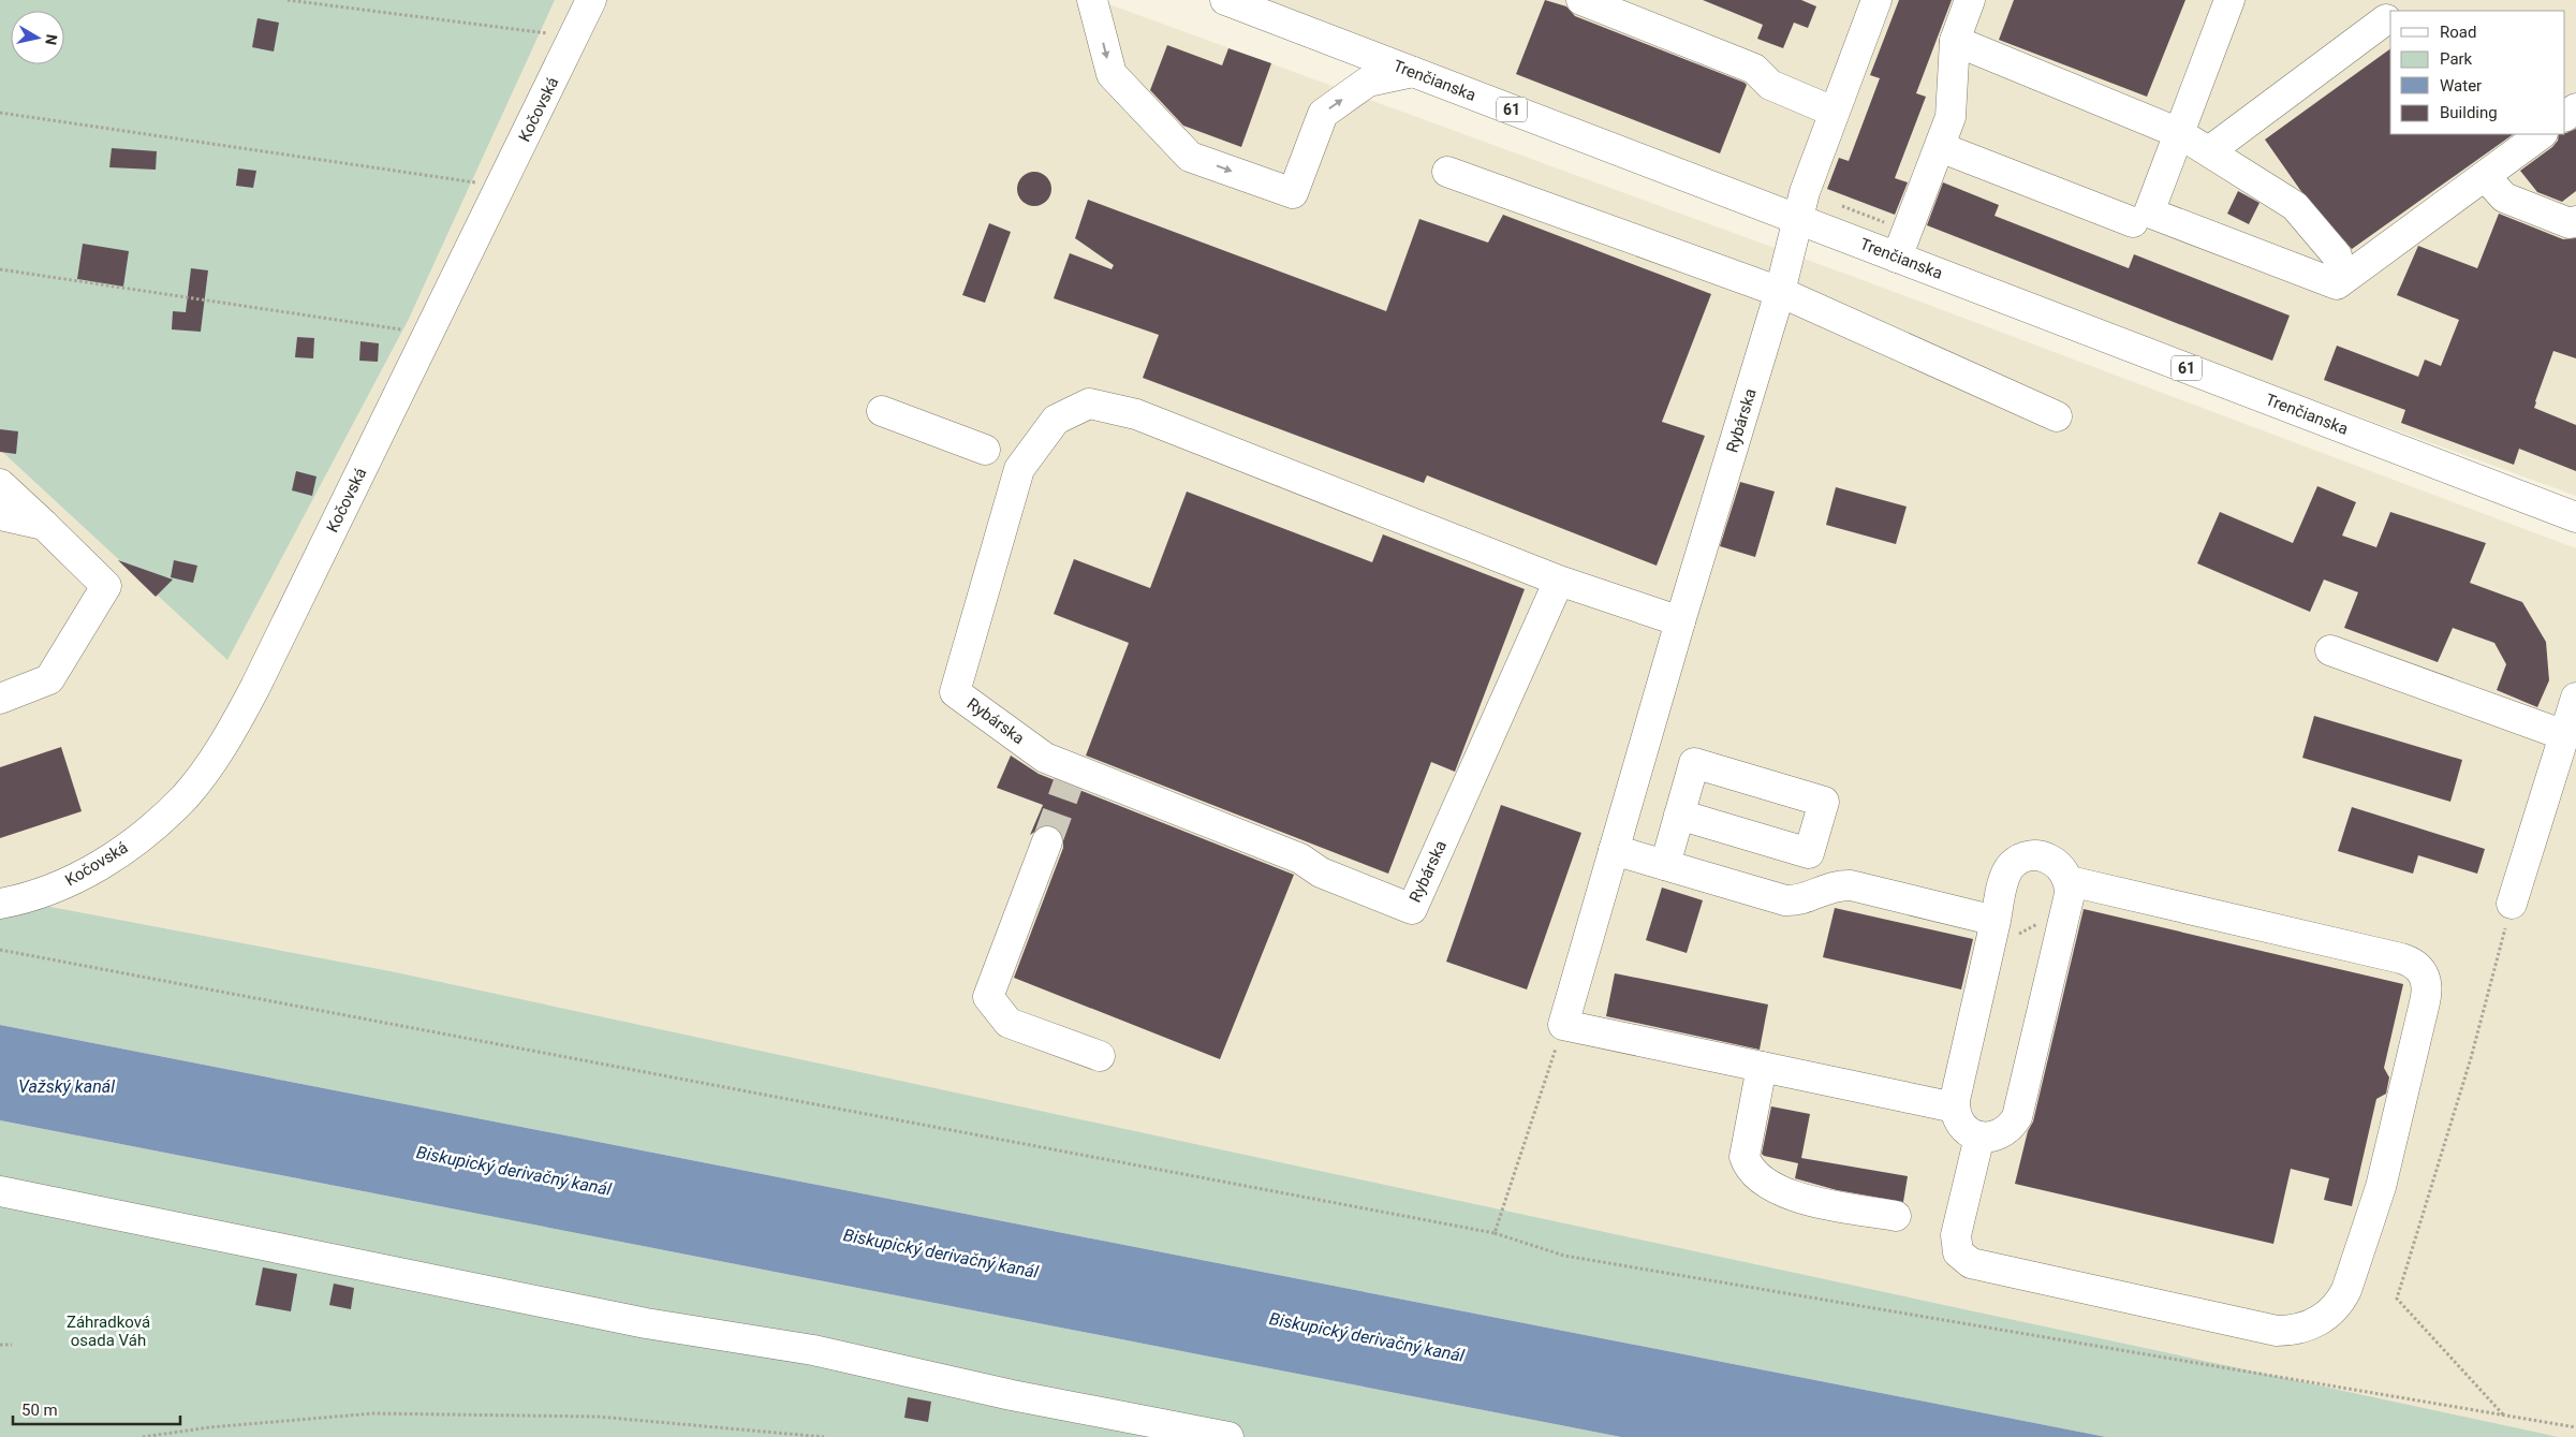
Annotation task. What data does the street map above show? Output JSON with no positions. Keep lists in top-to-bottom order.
{
  "streets": {
    "main road": [
      "Trenčianska",
      "Kočovská",
      "61",
      "Rybárska"
    ]
  },
  "crossings": [
    ["Trenčianska", "Rybárska"]
  ],
  "water": ["Važský kanál", "Biskupický derivačný kanál"],
  "parks": ["Záhradková osada Váh"],
  "legend": [
    "Road",
    "Park",
    "Water",
    "Building"
  ],
  "scale_bar": "50 m",
  "north": "right"
}
